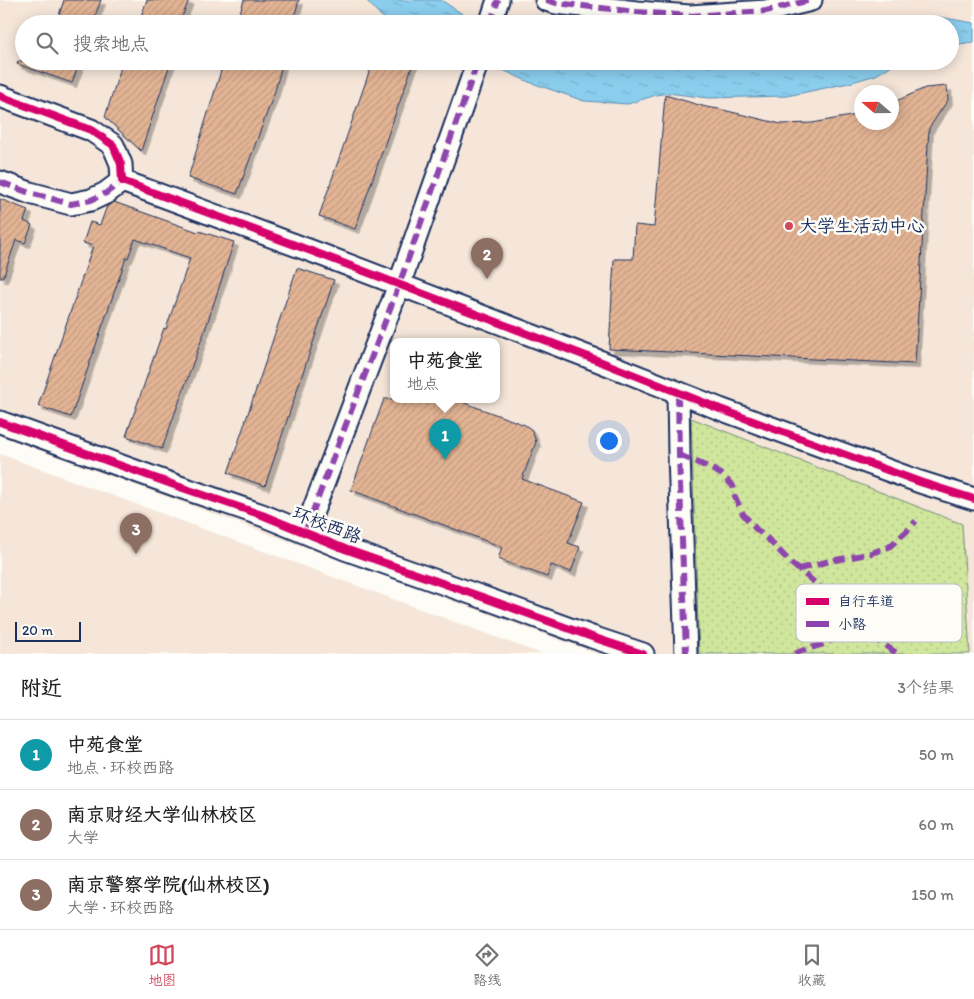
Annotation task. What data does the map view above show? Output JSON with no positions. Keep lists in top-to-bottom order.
{
  "streets": {
    "street": ["环校西路"]
  },
  "places": ["大学生活动中心"],
  "legend": ["自行车道", "小路"],
  "scale_bar": "20 m",
  "north": "left",
  "page": {
    "search": "搜索地点",
    "pins": ["2", "1", "3"],
    "popup": ["中苑食堂", "地点"],
    "scale": "20 m",
    "heading": ["附近", "3个结果"],
    "list": [
      {
        "mark": "1",
        "name": "中苑食堂",
        "note": "地点 · 环校西路",
        "value": "50 m"
      },
      {
        "mark": "2",
        "name": "南京财经大学仙林校区",
        "note": "大学",
        "value": "60 m"
      },
      {
        "mark": "3",
        "name": "南京警察学院(仙林校区)",
        "note": "大学 · 环校西路",
        "value": "150 m"
      }
    ],
    "nav": ["地图", "路线", "收藏"]
  }
}
